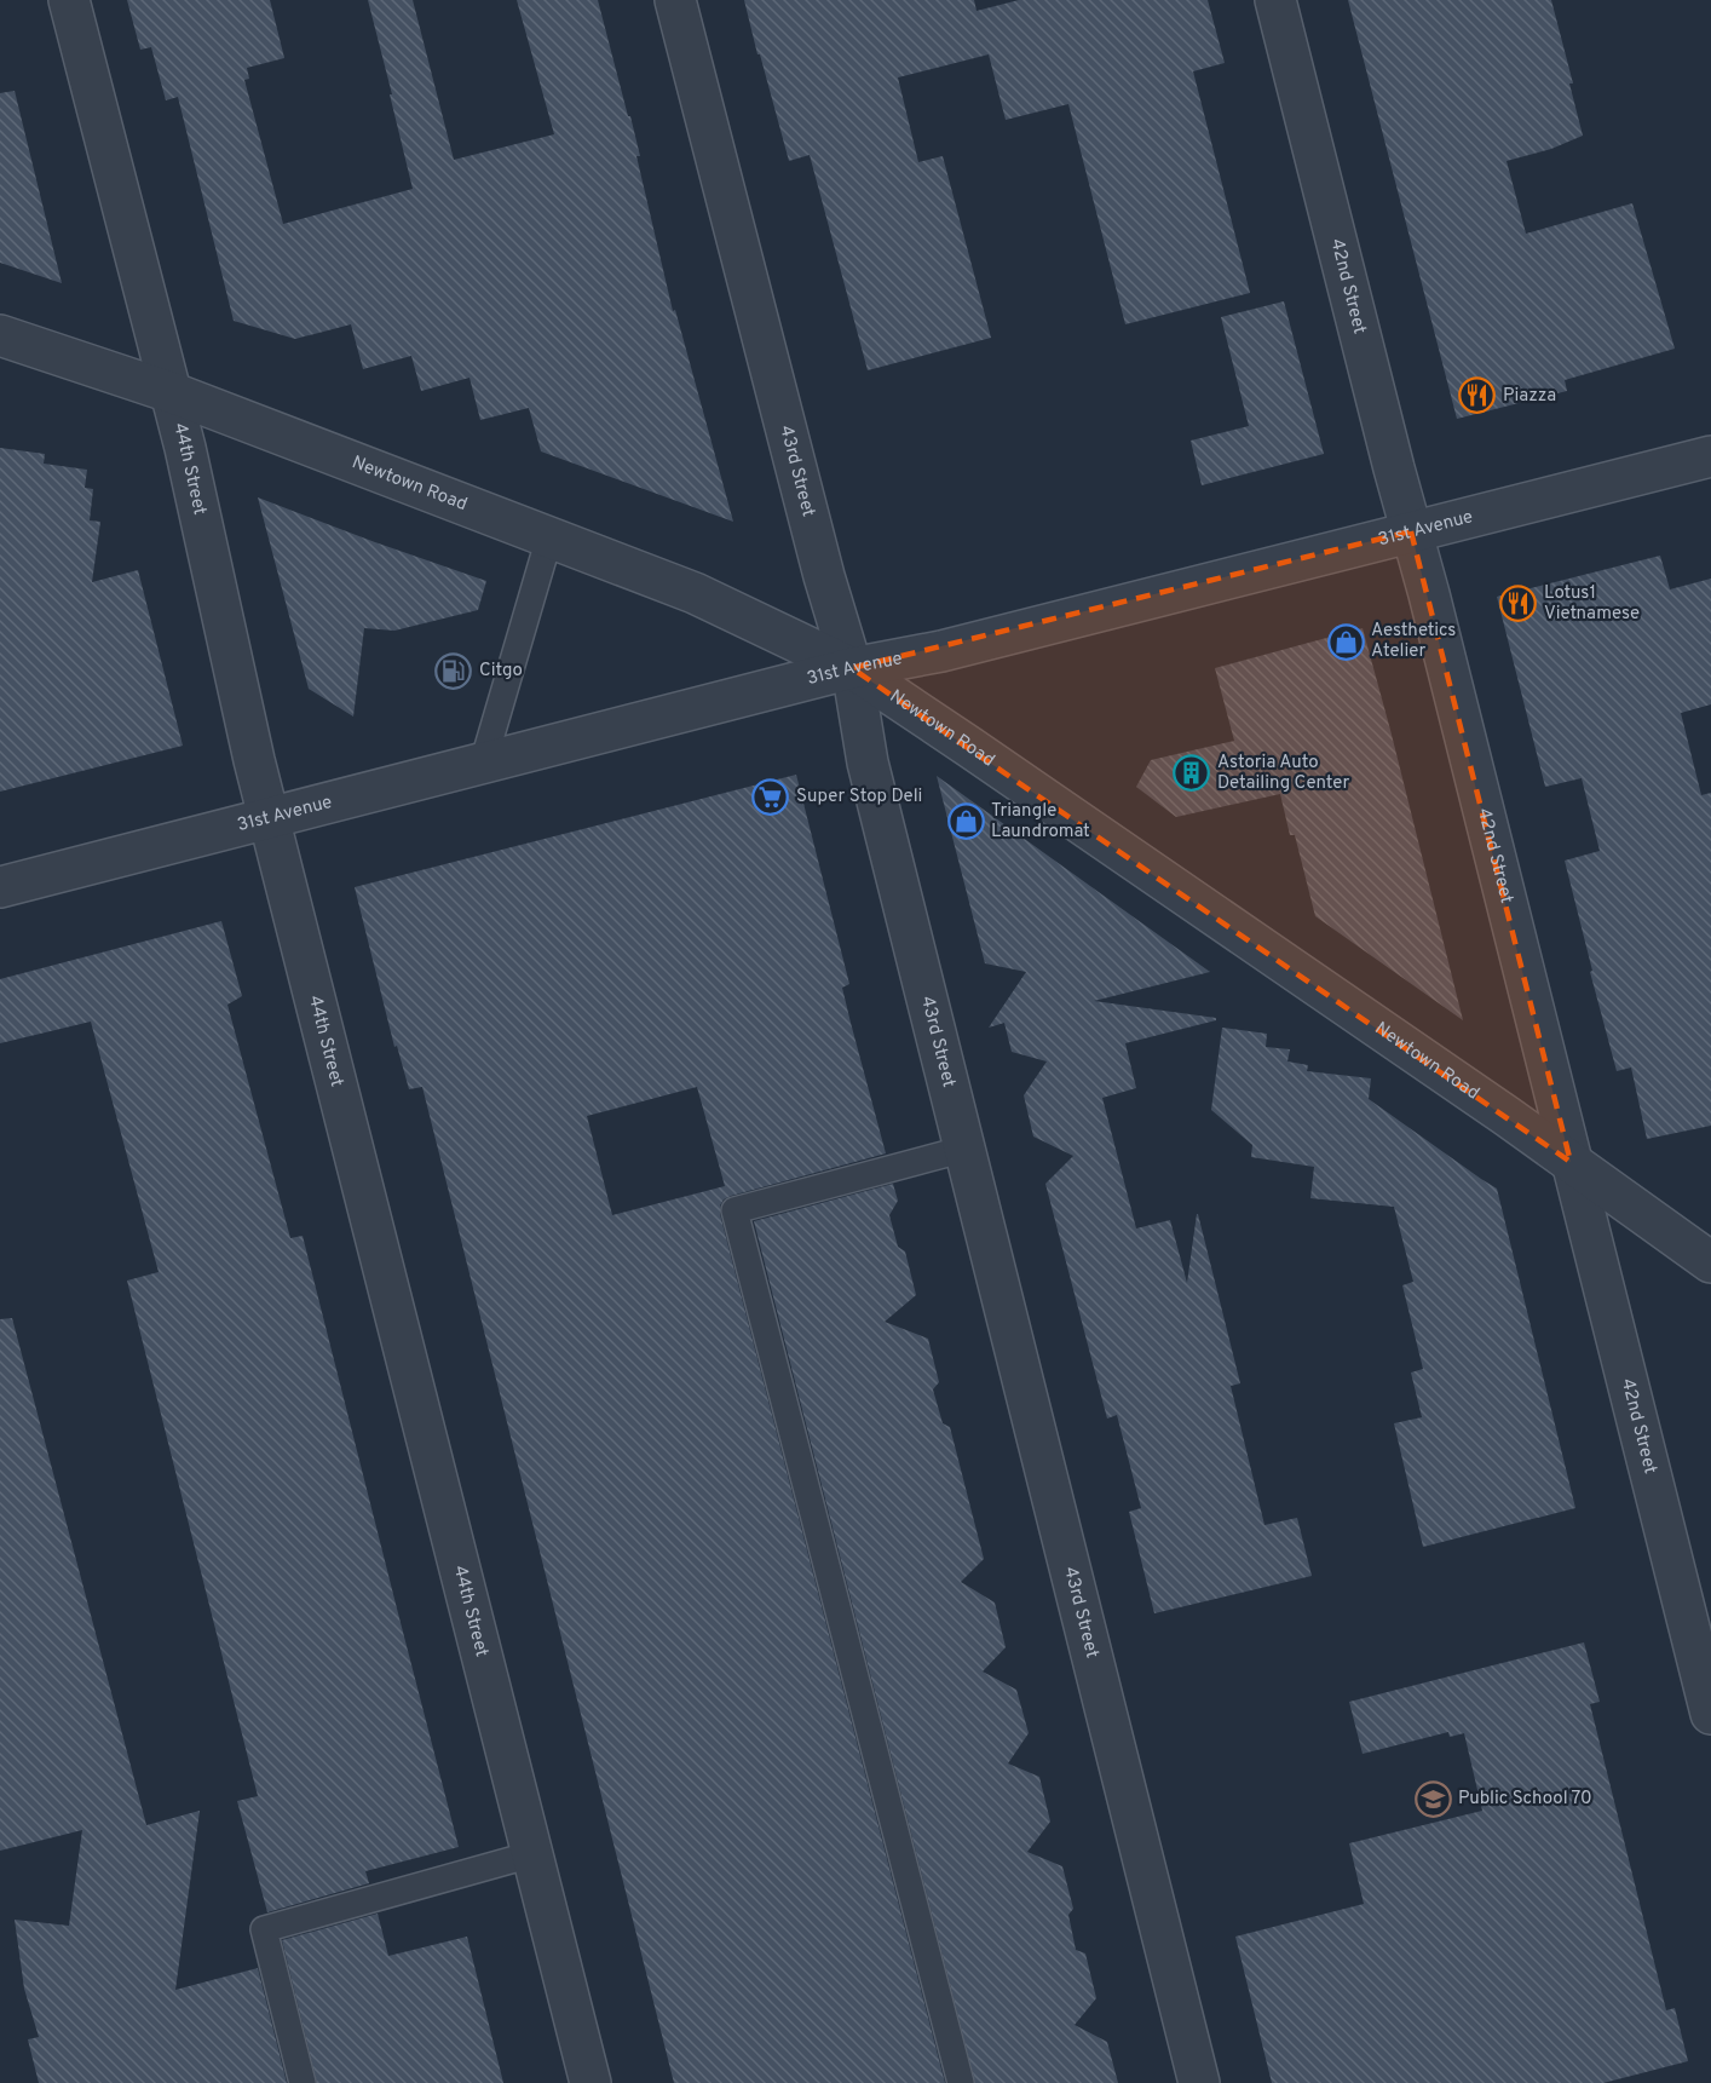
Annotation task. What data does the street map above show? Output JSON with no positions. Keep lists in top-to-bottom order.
{
  "streets": {
    "street": [
      "42nd Street",
      "44th Street",
      "43rd Street",
      "Newtown Road",
      "31st Avenue"
    ]
  },
  "crossings": [
    ["42nd Street", "Newtown Road"],
    ["42nd Street", "31st Avenue"],
    ["44th Street", "Newtown Road"],
    ["44th Street", "31st Avenue"],
    ["43rd Street", "Newtown Road"],
    ["43rd Street", "31st Avenue"],
    ["Newtown Road", "31st Avenue"]
  ],
  "places": {
    "restaurant": ["Piazza", "Lotus1 Vietnamese"],
    "shop": ["Aesthetics Atelier", "Triangle Laundromat"],
    "fuel station": ["Citgo"],
    "building": ["Astoria Auto Detailing Center"],
    "supermarket": ["Super Stop Deli"],
    "school or university": ["Public School 70"]
  }
}
